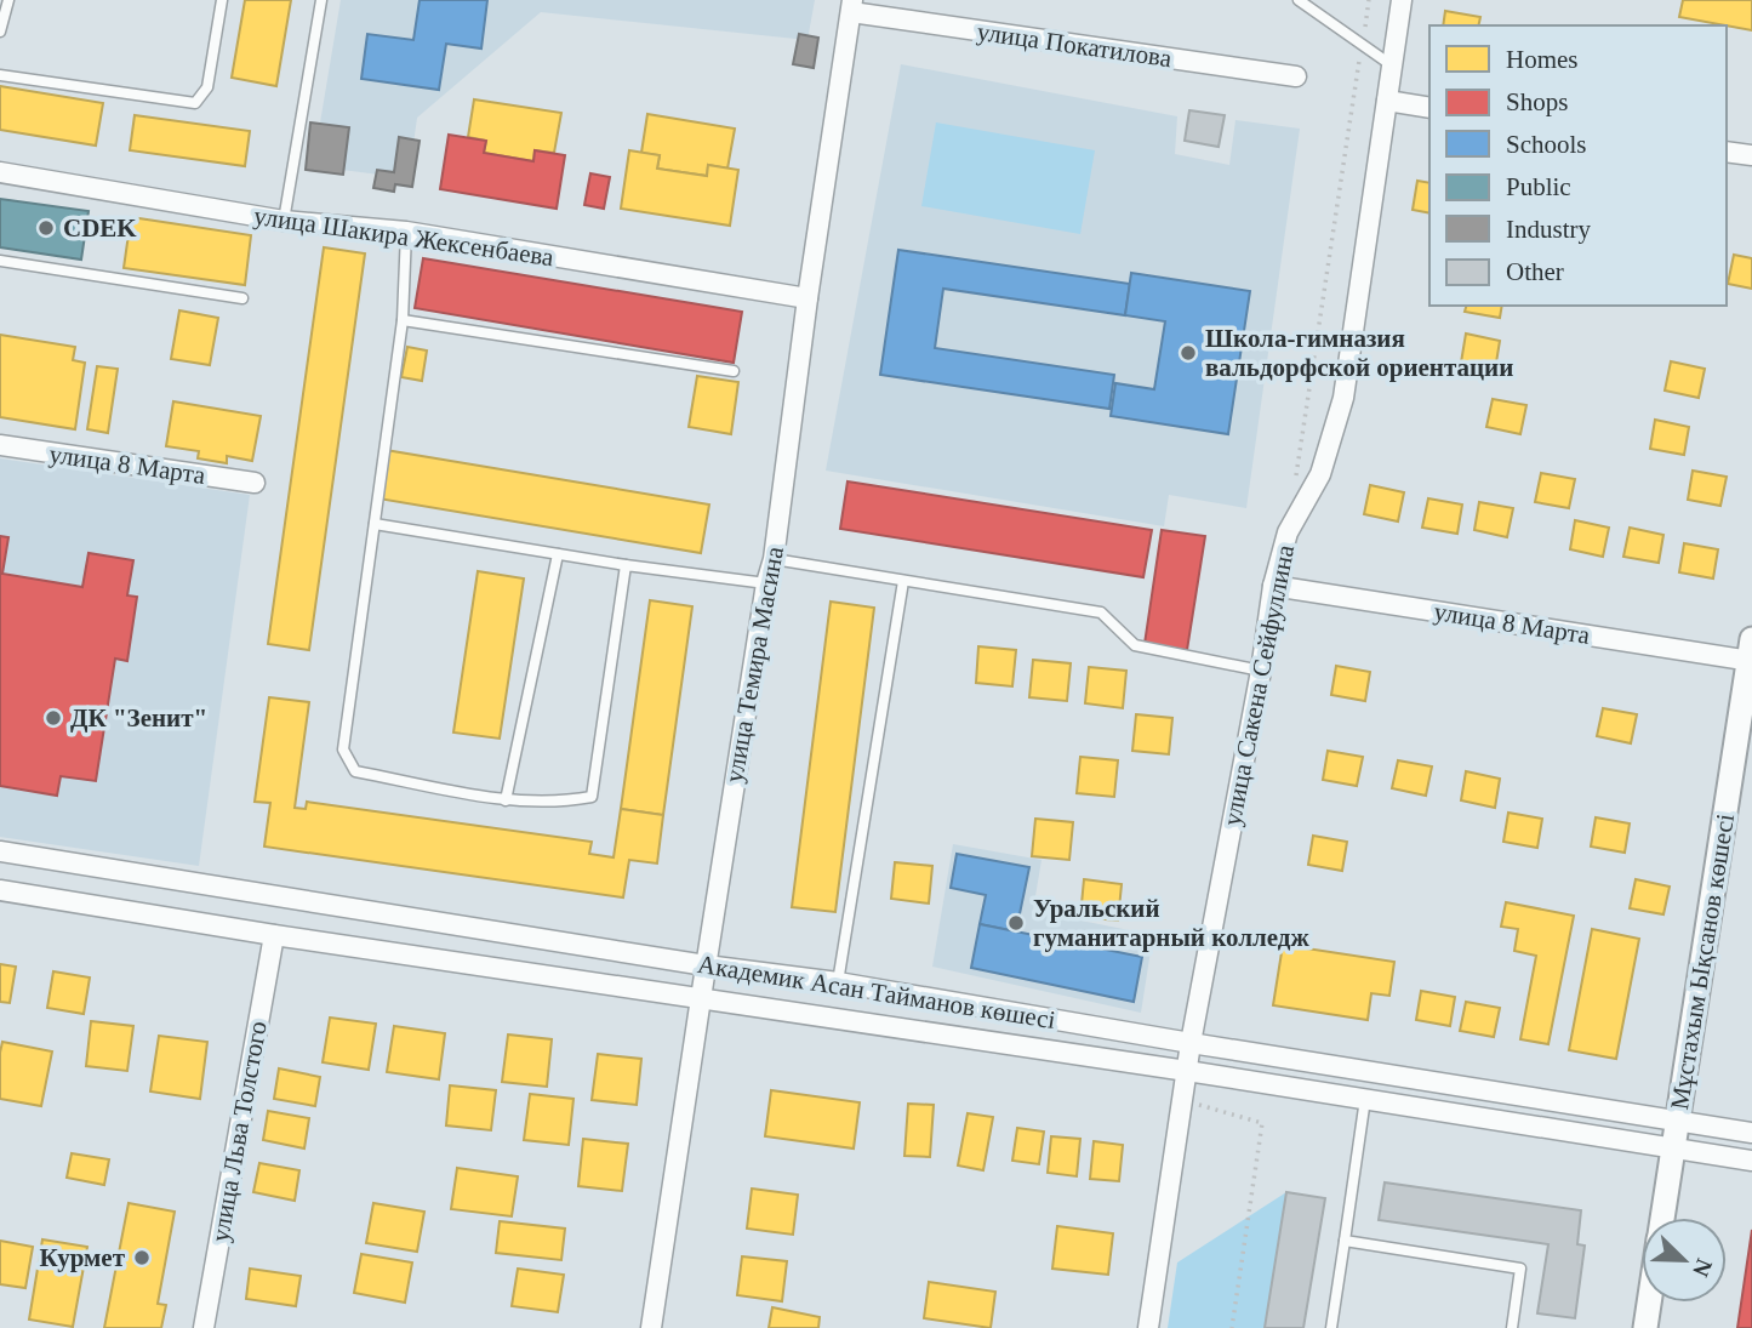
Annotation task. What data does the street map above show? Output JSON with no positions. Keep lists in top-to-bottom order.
{
  "streets": {
    "street": [
      "улица Покатилова",
      "улица Шакира Жексенбаева",
      "улица 8 Марта",
      "улица Темира Масина",
      "улица Сакена Сейфуллина",
      "Мұстахым Ықсанов көшесі",
      "Академик Асан Тайманов көшесі",
      "улица Льва Толстого"
    ]
  },
  "crossings": [
    ["улица Покатилова", "улица Темира Масина"],
    ["улица Шакира Жексенбаева", "улица Темира Масина"],
    ["улица 8 Марта", "улица Сакена Сейфуллина"],
    ["улица 8 Марта", "Мұстахым Ықсанов көшесі"],
    ["улица Темира Масина", "Академик Асан Тайманов көшесі"],
    ["улица Сакена Сейфуллина", "Академик Асан Тайманов көшесі"],
    ["Мұстахым Ықсанов көшесі", "Академик Асан Тайманов көшесі"],
    ["Академик Асан Тайманов көшесі", "улица Льва Толстого"]
  ],
  "places": [
    "CDEK",
    "Школа-гимназия вальдорфской ориентации",
    "ДК \"Зенит\"",
    "Уральский гуманитарный колледж",
    "Курмет"
  ],
  "legend": [
    "Homes",
    "Shops",
    "Schools",
    "Public",
    "Industry",
    "Other"
  ],
  "north": "bottom right"
}
